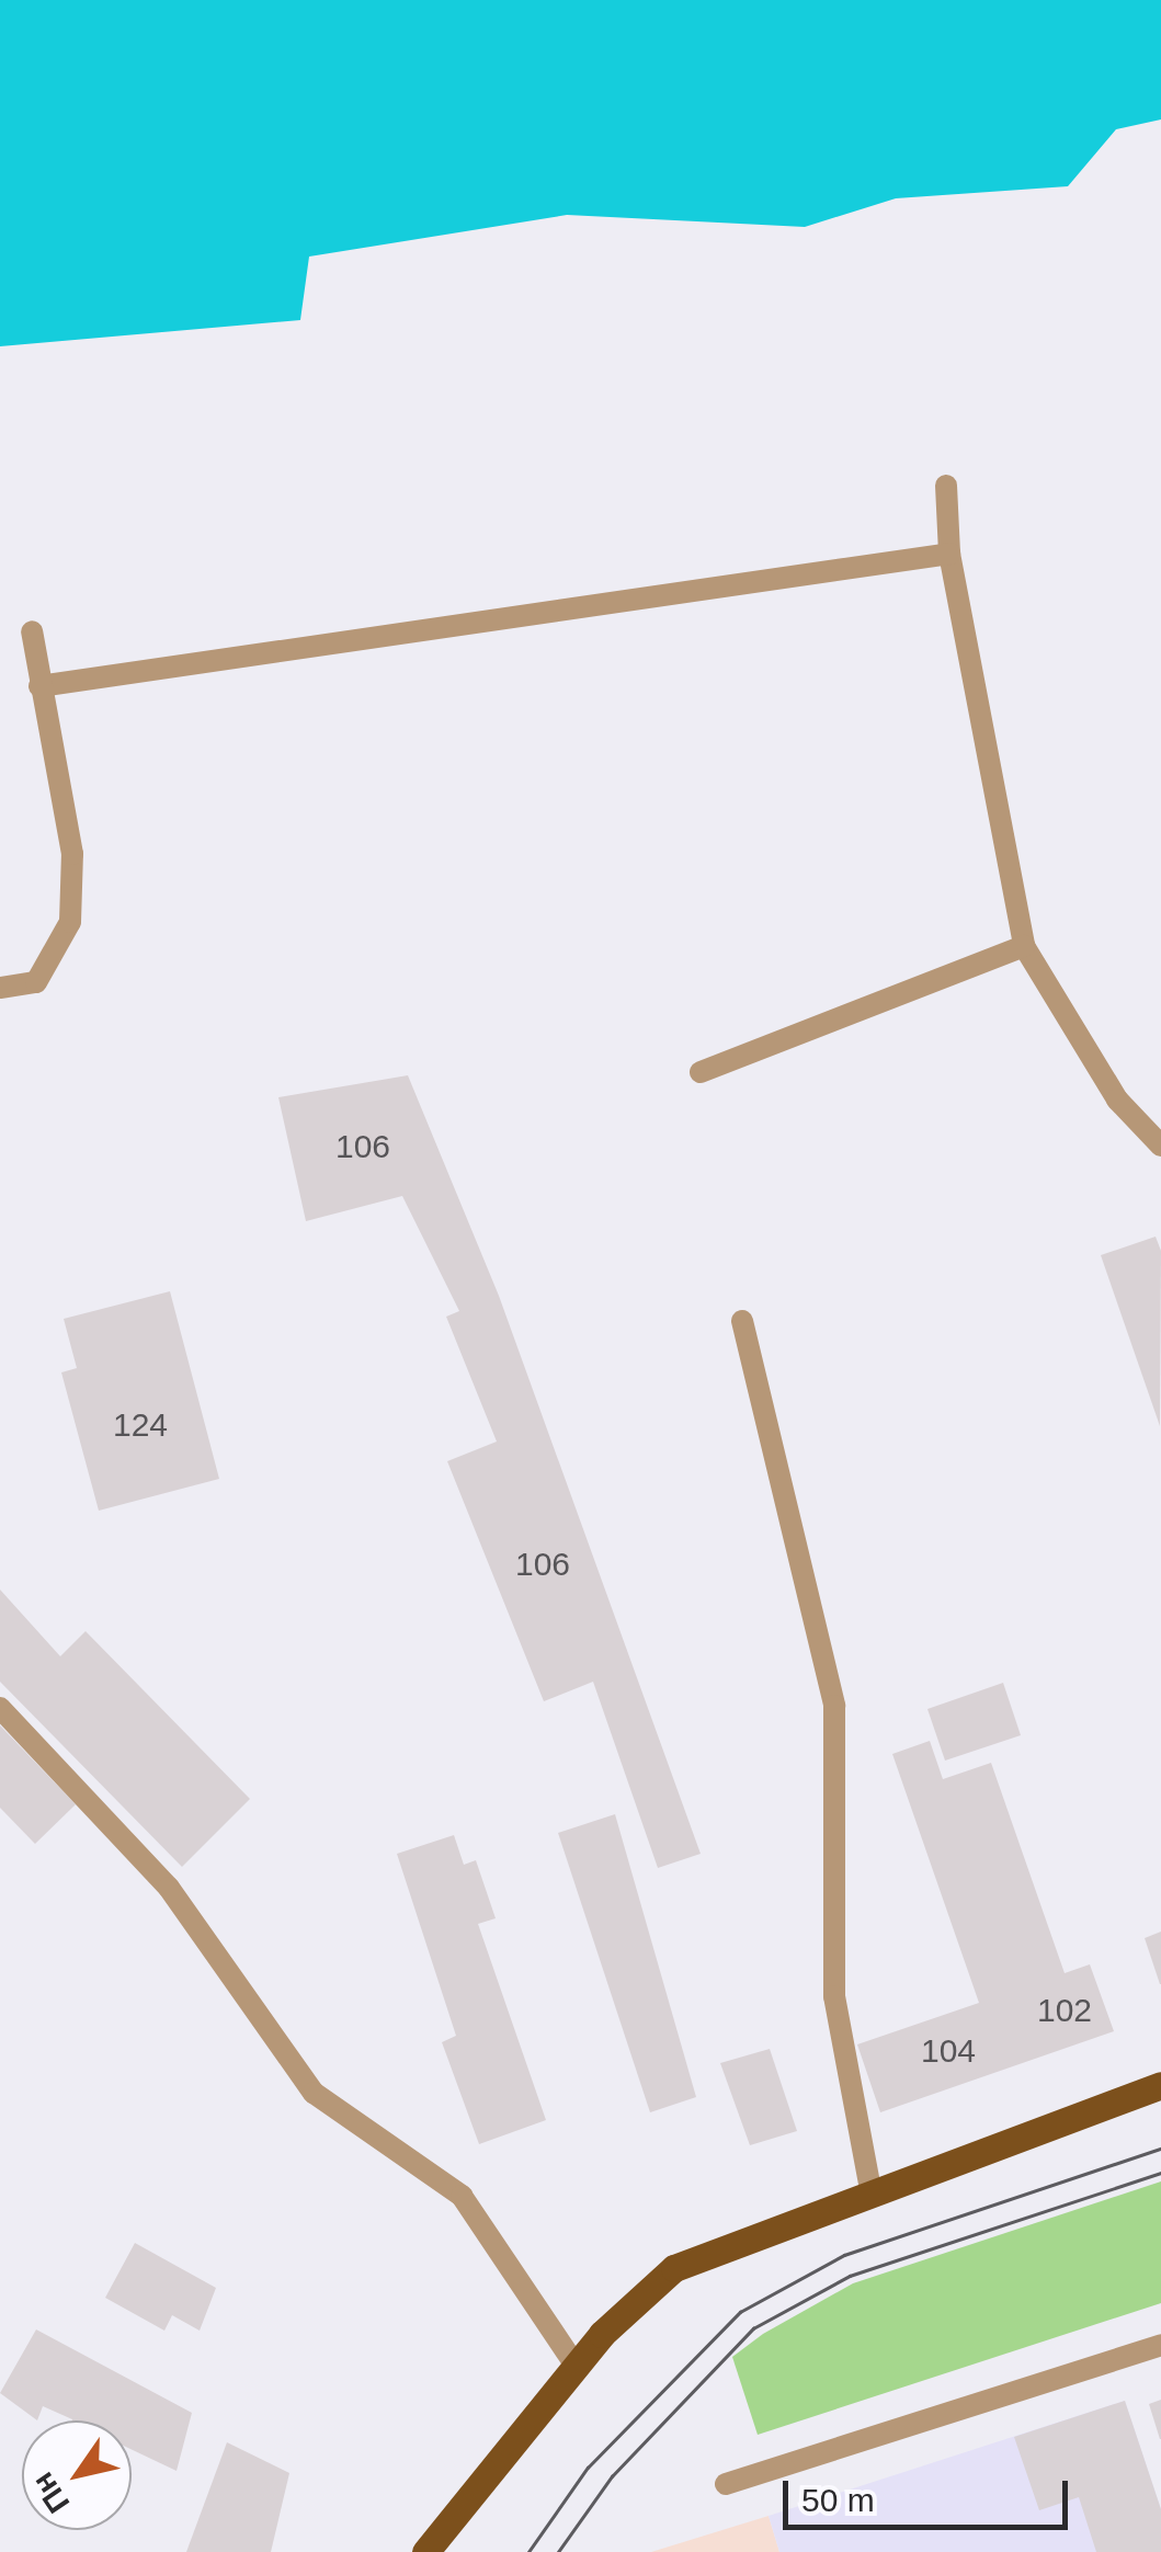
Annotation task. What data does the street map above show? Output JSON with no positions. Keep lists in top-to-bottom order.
{
  "house_numbers": [
    "106",
    "124",
    "106",
    "102",
    "104"
  ],
  "scale_bar": "50 m",
  "north": "bottom left"
}
